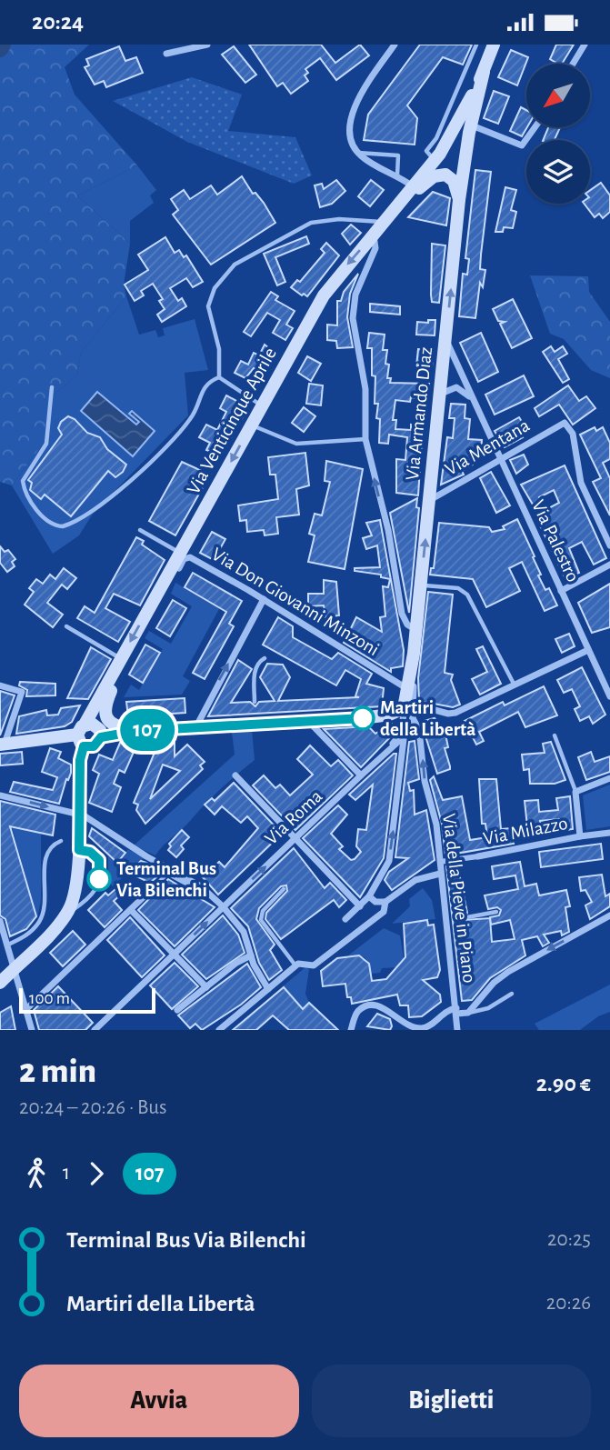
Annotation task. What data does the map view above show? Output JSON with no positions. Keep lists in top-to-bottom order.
{
  "streets": {
    "main road": ["Via Armando Diaz", "Via Venticinque Aprile"],
    "street": [
      "Via Mentana",
      "Via Palestro",
      "Via Don Giovanni Minzoni",
      "Via Roma",
      "Via Milazzo",
      "Via della Pieve in Piano"
    ]
  },
  "crossings": [
    ["Via Armando Diaz", "Via Venticinque Aprile"],
    ["Via Armando Diaz", "Via Mentana"],
    ["Via Armando Diaz", "Via Palestro"],
    ["Via Armando Diaz", "Via Don Giovanni Minzoni"],
    ["Via Armando Diaz", "Via Roma"],
    ["Via Venticinque Aprile", "Via Don Giovanni Minzoni"],
    ["Via Mentana", "Via Palestro"],
    ["Via Roma", "Via della Pieve in Piano"],
    ["Via Milazzo", "Via della Pieve in Piano"]
  ],
  "one_way": ["Via Venticinque Aprile"],
  "places": ["Martiri della Libertà", "Terminal Bus Via Bilenchi"],
  "lines": ["bus line 107"],
  "scale_bar": "100 m",
  "north": "bottom left",
  "page": {
    "status": "20:24",
    "on_map": "107",
    "scale": "100 m",
    "heading": ["2 min", "20:24 – 20:26 · Bus", "2.90 €"],
    "legs": ["1", "107"],
    "list": [
      {
        "name": "Terminal Bus Via Bilenchi",
        "value": "20:25"
      },
      {
        "name": "Martiri della Libertà",
        "value": "20:26"
      }
    ],
    "buttons": ["Avvia", "Biglietti"]
  }
}
